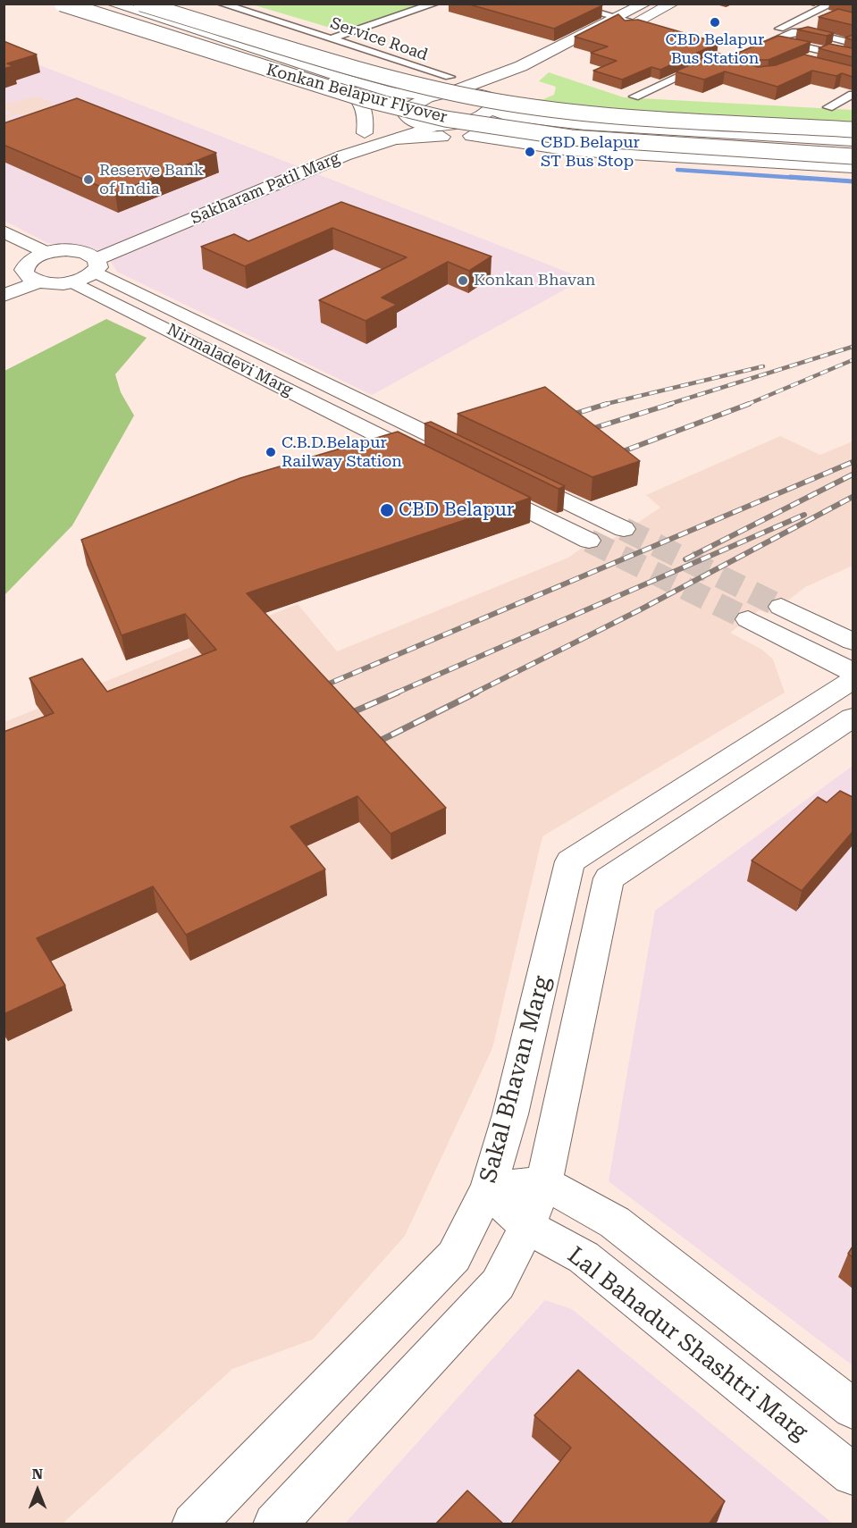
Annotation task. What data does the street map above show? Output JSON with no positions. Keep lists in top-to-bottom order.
{
  "streets": {
    "main road": [
      "Konkan Belapur Flyover",
      "Sakharam Patil Marg",
      "Nirmaladevi Marg",
      "Sakal Bhavan Marg",
      "Lal Bahadur Shashtri Marg"
    ],
    "street": ["Service Road"]
  },
  "crossings": [
    ["Sakharam Patil Marg", "Nirmaladevi Marg"],
    ["Sakal Bhavan Marg", "Lal Bahadur Shashtri Marg"]
  ],
  "places": [
    "CBD Belapur Bus Station",
    "CBD Belapur ST Bus Stop",
    "Reserve Bank of India",
    "Konkan Bhavan",
    "C.B.D.Belapur Railway Station",
    "CBD Belapur"
  ],
  "north": "top"
}
